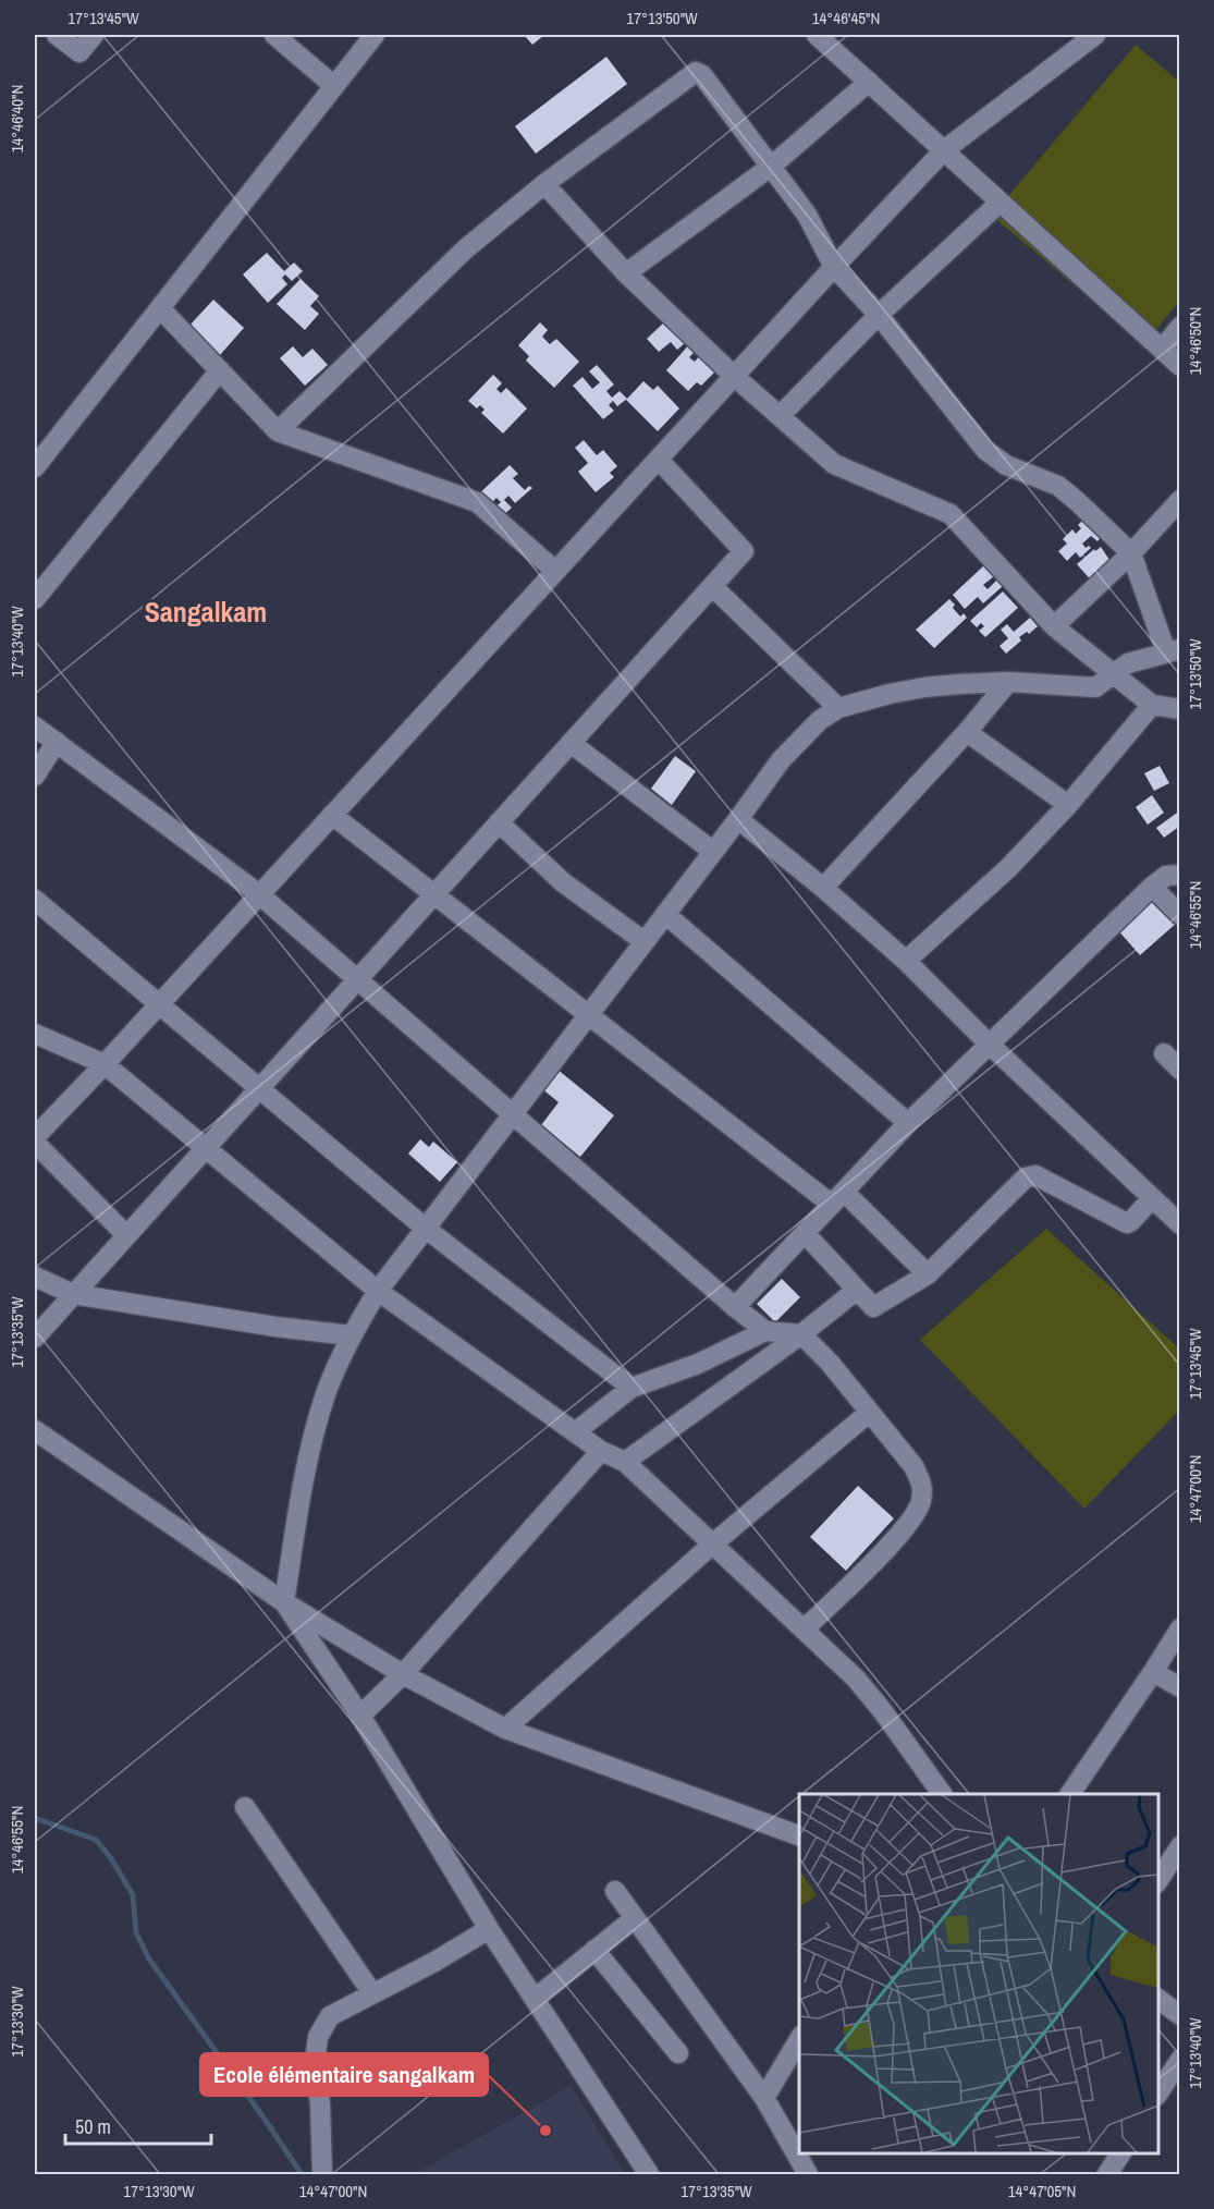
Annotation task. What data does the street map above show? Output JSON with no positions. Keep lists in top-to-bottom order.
{
  "districts": ["Sangalkam"],
  "places": ["Ecole élémentaire sangalkam"],
  "scale_bar": "50 m",
  "coordinates": [
    "17°13'45\"W",
    "17°13'50\"W",
    "14°46'45\"N",
    "14°46'40\"N",
    "14°46'50\"N",
    "17°13'40\"W",
    "14°46'55\"N",
    "17°13'35\"W",
    "14°47'00\"N",
    "17°13'30\"W",
    "14°47'05\"N"
  ]
}
